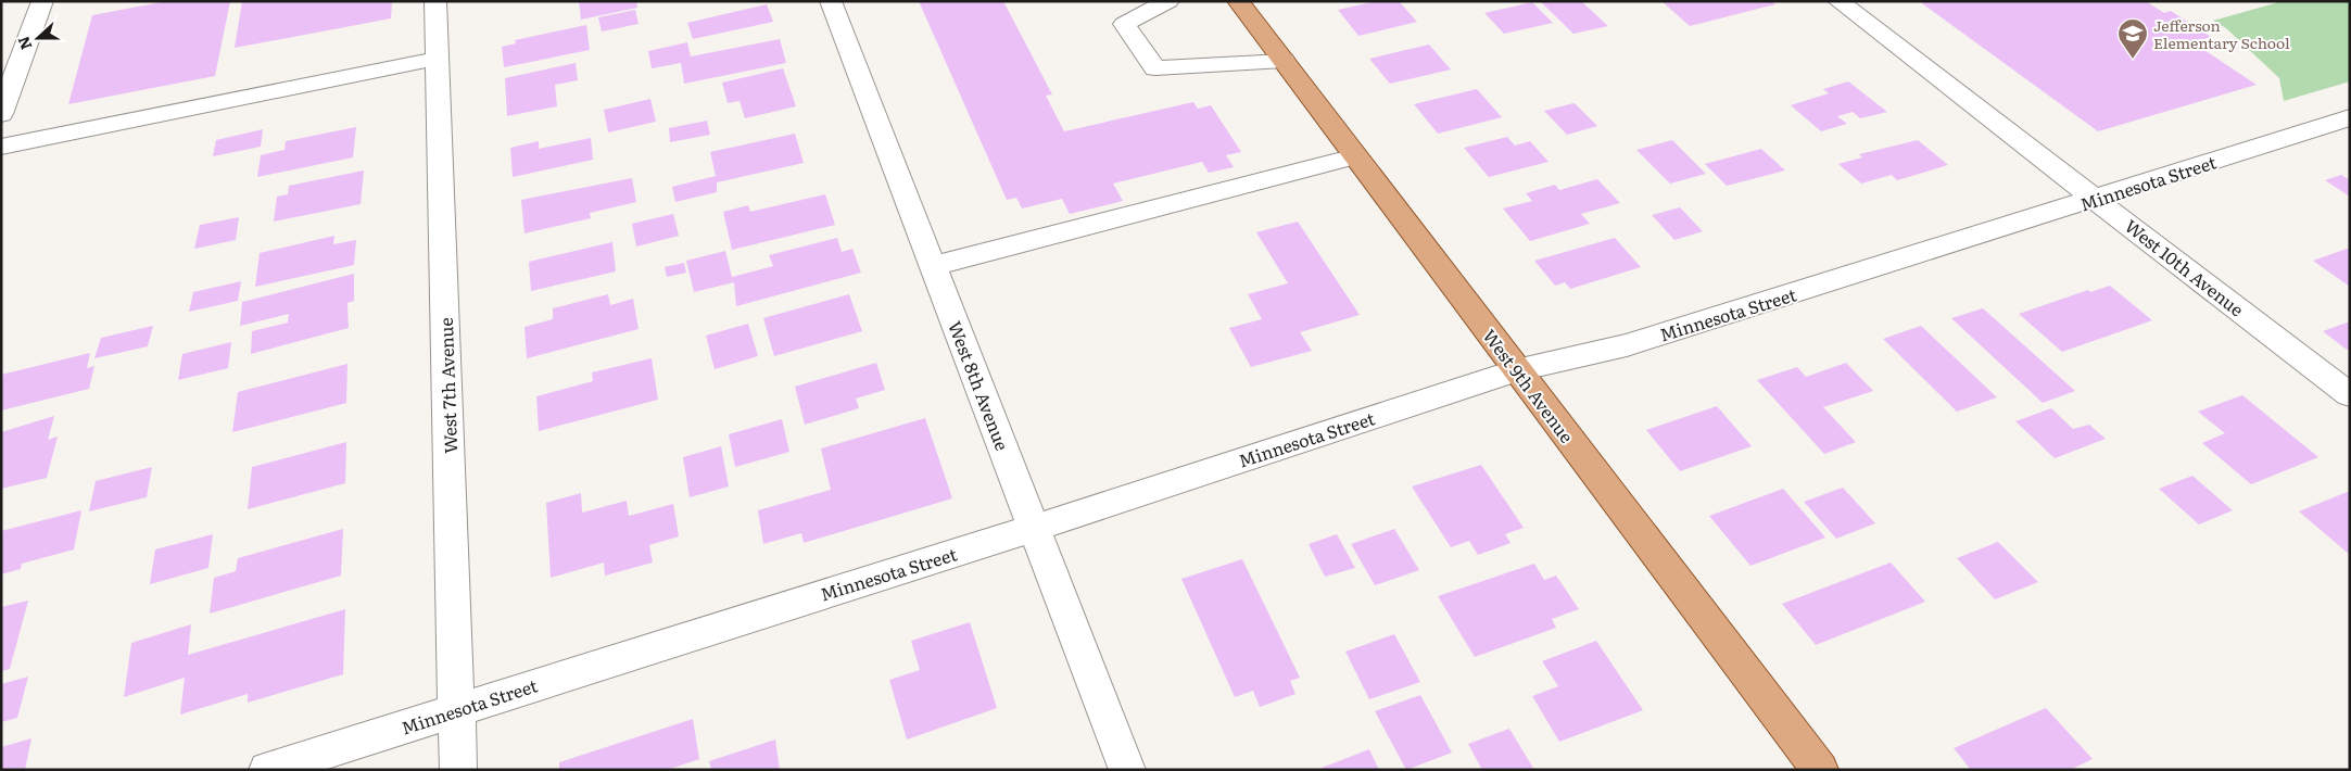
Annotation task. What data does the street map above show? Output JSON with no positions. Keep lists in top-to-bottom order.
{
  "streets": {
    "main road": ["West 9th Avenue"],
    "street": [
      "Minnesota Street",
      "West 10th Avenue",
      "West 7th Avenue",
      "West 8th Avenue"
    ]
  },
  "crossings": [
    ["Minnesota Street", "West 10th Avenue"],
    ["Minnesota Street", "West 7th Avenue"],
    ["Minnesota Street", "West 8th Avenue"],
    ["Minnesota Street", "West 9th Avenue"]
  ],
  "places": {
    "school or university": ["Jefferson Elementary School"]
  },
  "north": "left"
}
